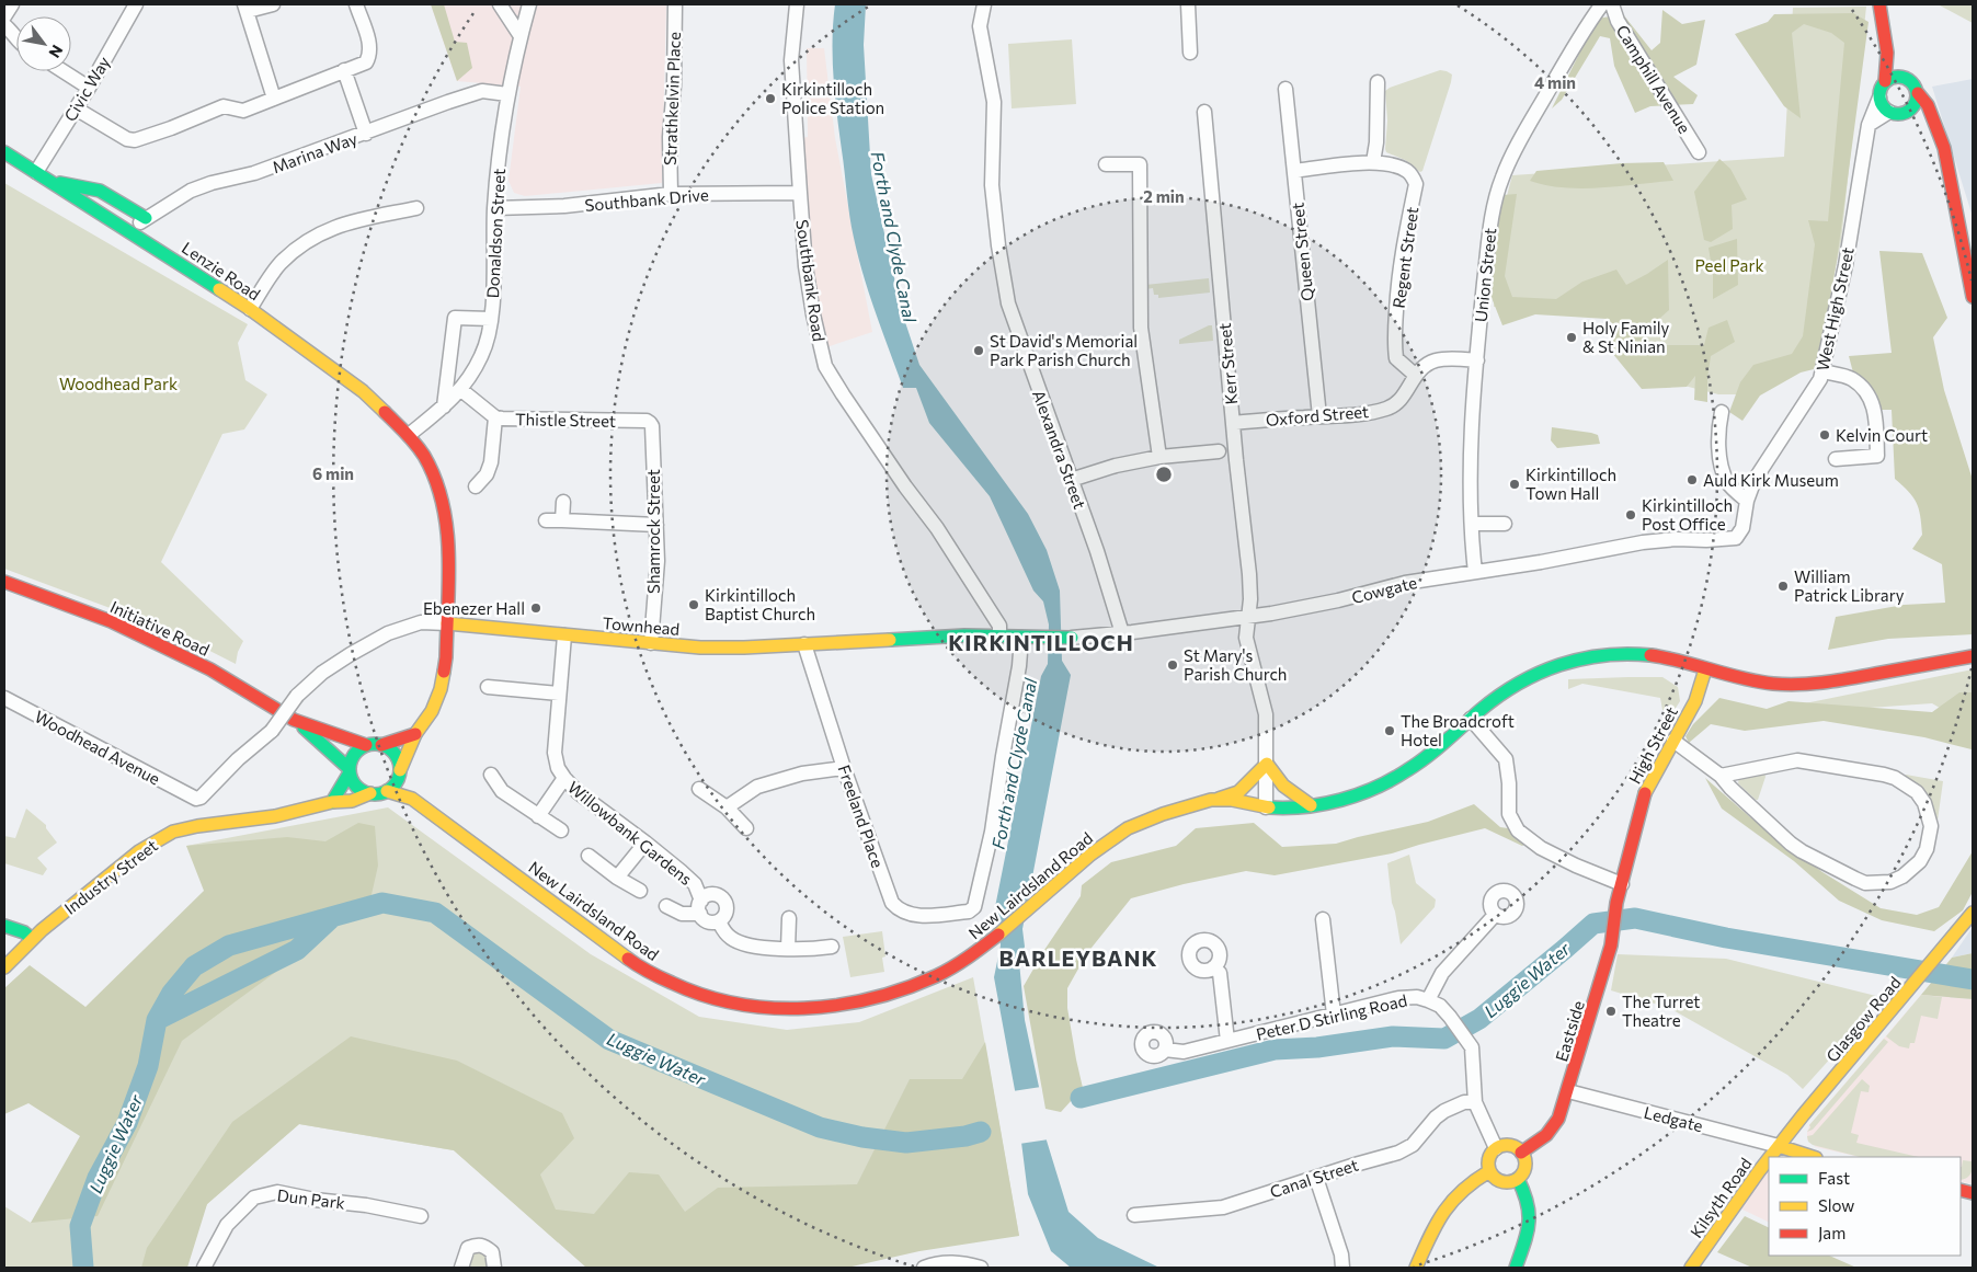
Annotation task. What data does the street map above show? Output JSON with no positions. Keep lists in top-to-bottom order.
{
  "streets": {
    "main road": [
      "Lenzie Road",
      "Cowgate",
      "Townhead",
      "Initiative Road",
      "High Street",
      "Industry Street",
      "New Lairdsland Road",
      "Glasgow Road",
      "Eastside",
      "Kilsyth Road"
    ],
    "street": [
      "Camphill Avenue",
      "Civic Way",
      "Strathkelvin Place",
      "Marina Way",
      "Southbank Drive",
      "Donaldson Street",
      "Queen Street",
      "Regent Street",
      "Union Street",
      "Southbank Road",
      "West High Street",
      "Kerr Street",
      "Oxford Street",
      "Thistle Street",
      "Alexandra Street",
      "Shamrock Street",
      "Woodhead Avenue",
      "Freeland Place",
      "Willowbank Gardens",
      "Peter D Stirling Road",
      "Ledgate",
      "Canal Street",
      "Dun Park"
    ]
  },
  "crossings": [
    ["Camphill Avenue", "Union Street"],
    ["Civic Way", "Lenzie Road"],
    ["Strathkelvin Place", "Southbank Drive"],
    ["Marina Way", "Donaldson Street"],
    ["Marina Way", "Lenzie Road"],
    ["Southbank Drive", "Donaldson Street"],
    ["Southbank Drive", "Southbank Road"],
    ["Donaldson Street", "Lenzie Road"],
    ["Donaldson Street", "Thistle Street"],
    ["Queen Street", "Regent Street"],
    ["Queen Street", "Oxford Street"],
    ["Regent Street", "Oxford Street"],
    ["Union Street", "Oxford Street"],
    ["Union Street", "Cowgate"],
    ["Southbank Road", "Townhead"],
    ["West High Street", "Cowgate"],
    ["Kerr Street", "Oxford Street"],
    ["Kerr Street", "Cowgate"],
    ["Kerr Street", "New Lairdsland Road"],
    ["Thistle Street", "Shamrock Street"],
    ["Alexandra Street", "Cowgate"],
    ["Shamrock Street", "Townhead"],
    ["Cowgate", "Townhead"],
    ["Cowgate", "Freeland Place"],
    ["Townhead", "Woodhead Avenue"],
    ["Townhead", "Freeland Place"],
    ["Townhead", "Willowbank Gardens"],
    ["High Street", "Eastside"],
    ["Industry Street", "New Lairdsland Road"],
    ["Peter D Stirling Road", "Eastside"],
    ["Peter D Stirling Road", "Canal Street"],
    ["Glasgow Road", "Ledgate"],
    ["Glasgow Road", "Kilsyth Road"],
    ["Eastside", "Ledgate"],
    ["Ledgate", "Kilsyth Road"]
  ],
  "districts": ["KIRKINTILLOCH", "BARLEYBANK"],
  "water": ["Forth and Clyde Canal", "Luggie Water"],
  "parks": ["Peel Park", "Woodhead Park"],
  "places": [
    "Kirkintilloch Police Station",
    "Holy Family & St Ninian",
    "St David's Memorial Park Parish Church",
    "Kelvin Court",
    "Auld Kirk Museum",
    "Kirkintilloch Town Hall",
    "Kirkintilloch Post Office",
    "William Patrick Library",
    "Kirkintilloch Baptist Church",
    "Ebenezer Hall",
    "St Mary's Parish Church",
    "The Broadcroft Hotel",
    "The Turret Theatre"
  ],
  "legend": ["Fast", "Slow", "Jam"],
  "north": "bottom right",
  "rings": ["4 min", "2 min", "6 min"]
}
